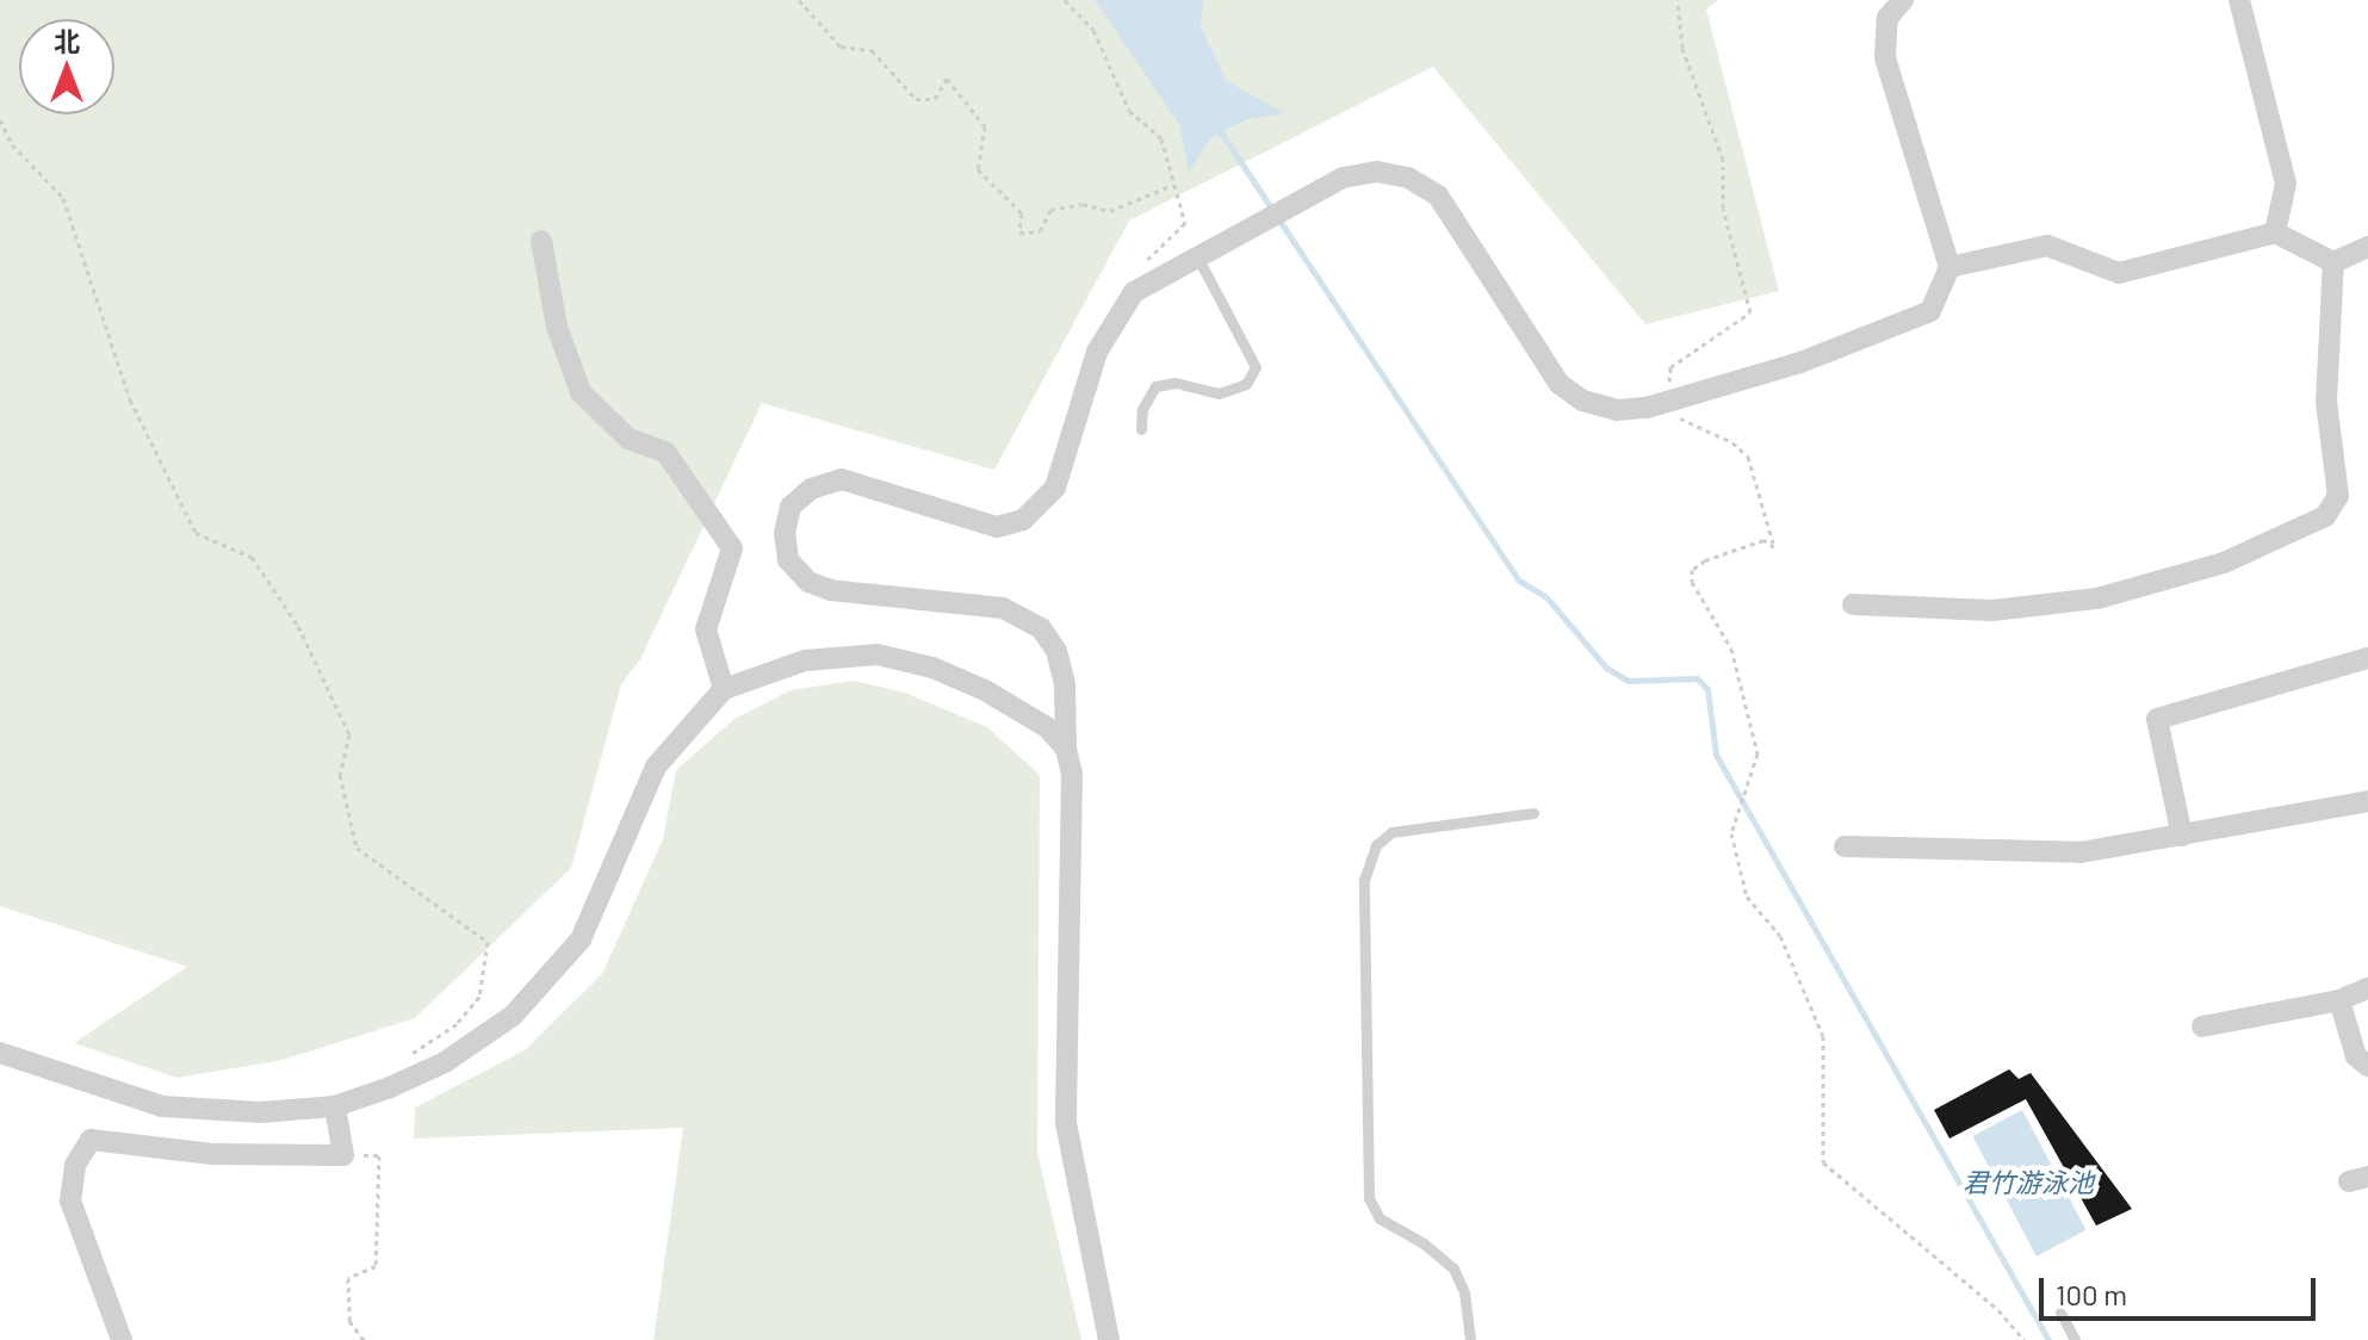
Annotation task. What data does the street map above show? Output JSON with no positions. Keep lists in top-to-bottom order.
{
  "water": ["君竹游泳池"],
  "scale_bar": "100 m",
  "north": "top"
}
